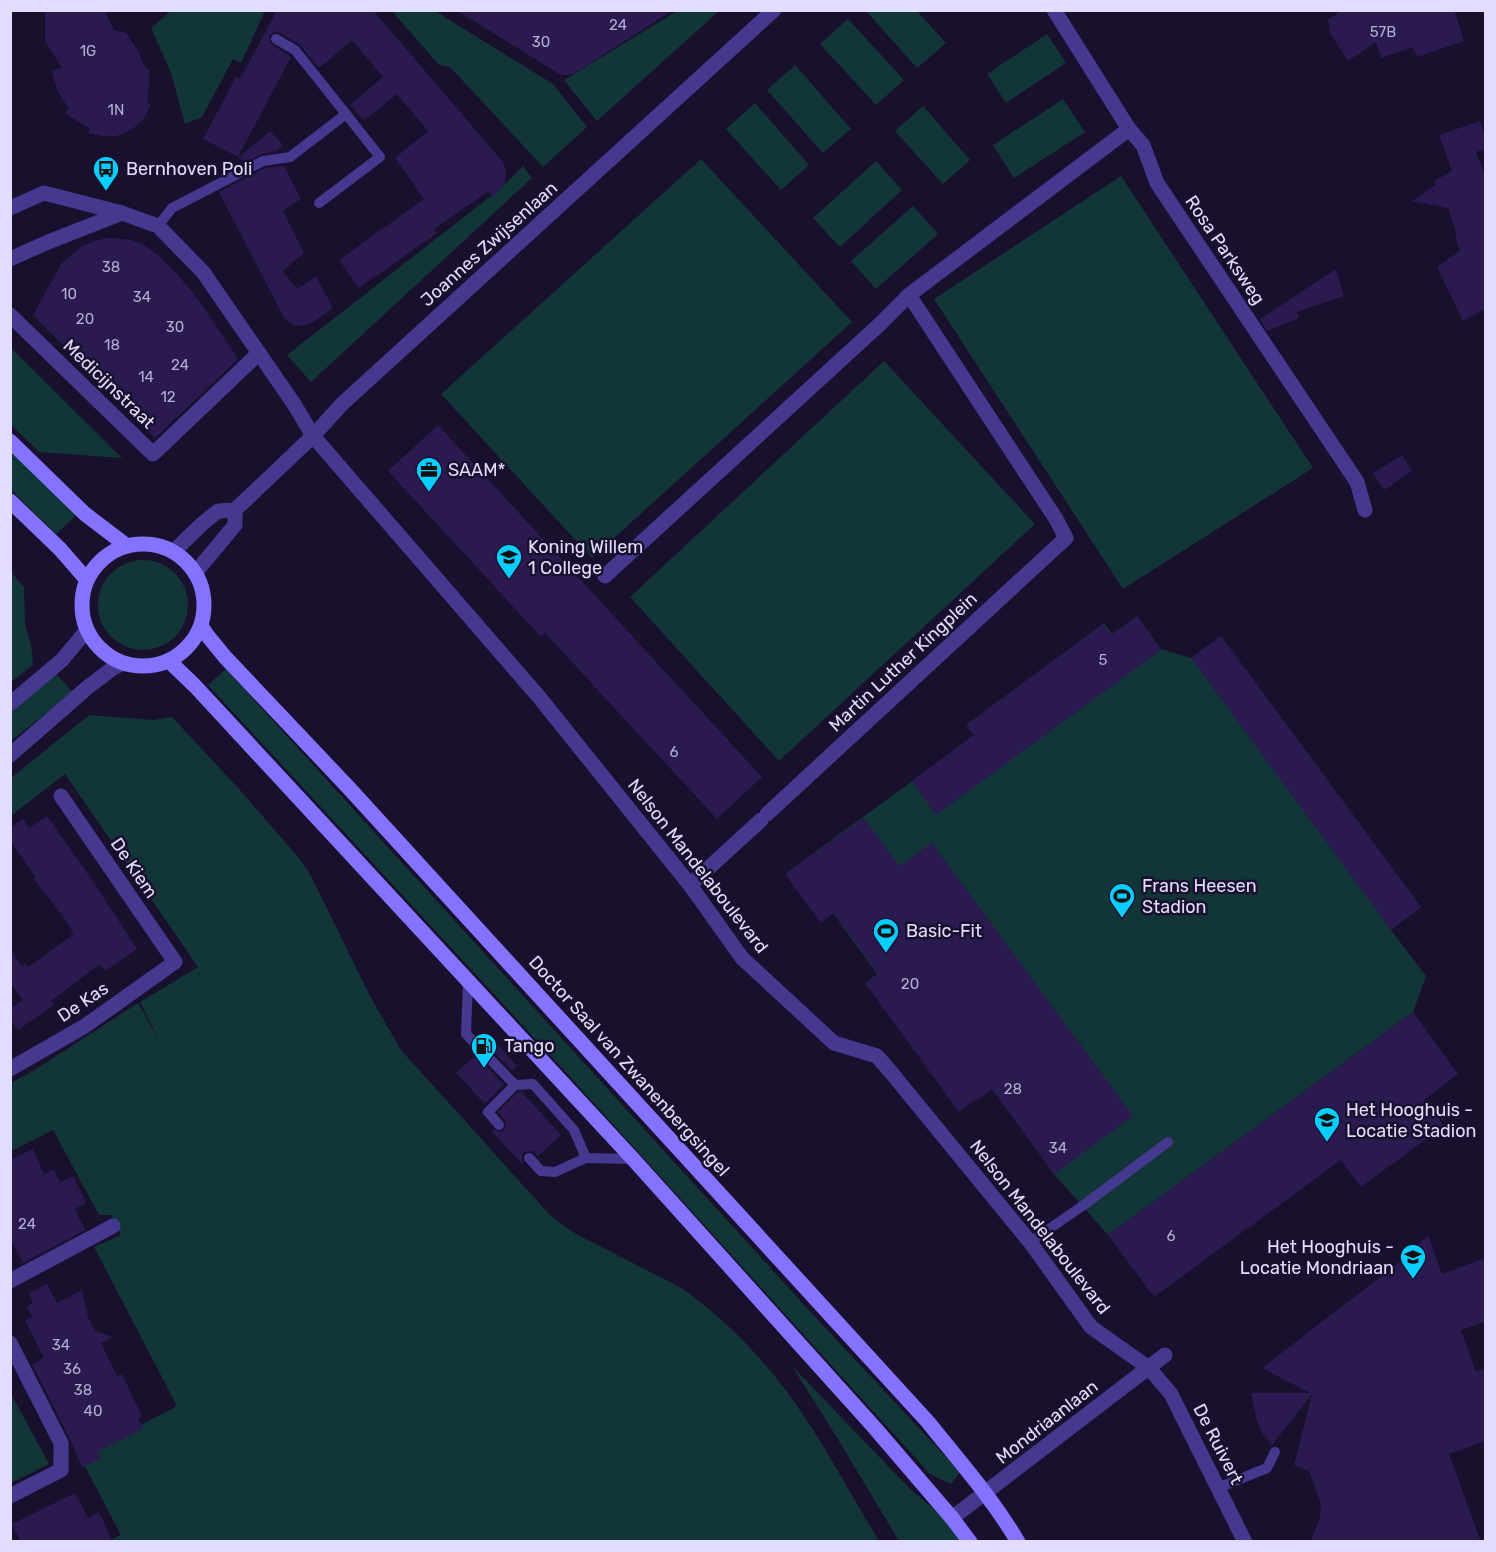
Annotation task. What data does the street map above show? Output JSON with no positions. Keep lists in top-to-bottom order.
{
  "streets": {
    "main road": ["Doctor Saal van Zwanenbergsingel"],
    "street": [
      "Joannes Zwijsenlaan",
      "Rosa Parksweg",
      "Medicijnstraat",
      "Martin Luther Kingplein",
      "Nelson Mandelaboulevard",
      "De Kiem",
      "De Kas",
      "Mondriaanlaan",
      "De Ruivert"
    ]
  },
  "crossings": [
    ["Joannes Zwijsenlaan", "Nelson Mandelaboulevard"],
    ["Joannes Zwijsenlaan", "Doctor Saal van Zwanenbergsingel"],
    ["Martin Luther Kingplein", "Nelson Mandelaboulevard"],
    ["Nelson Mandelaboulevard", "Mondriaanlaan"],
    ["Nelson Mandelaboulevard", "De Ruivert"],
    ["De Kiem", "De Kas"],
    ["Doctor Saal van Zwanenbergsingel", "Mondriaanlaan"],
    ["Mondriaanlaan", "De Ruivert"]
  ],
  "places": {
    "bus stop": ["Bernhoven Poli"],
    "office": ["SAAM*"],
    "school or university": ["Koning Willem 1 College", "Het Hooghuis - Locatie Stadion", "Het Hooghuis - Locatie Mondriaan"],
    "sports": ["Frans Heesen Stadion", "Basic-Fit"],
    "fuel station": ["Tango"]
  },
  "house_numbers": [
    "24",
    "57B",
    "30",
    "1G",
    "1N",
    "38",
    "10",
    "34",
    "20",
    "30",
    "18",
    "24",
    "14",
    "12",
    "5",
    "6",
    "20",
    "28",
    "34",
    "24",
    "6",
    "34",
    "36",
    "38",
    "40"
  ]
}
